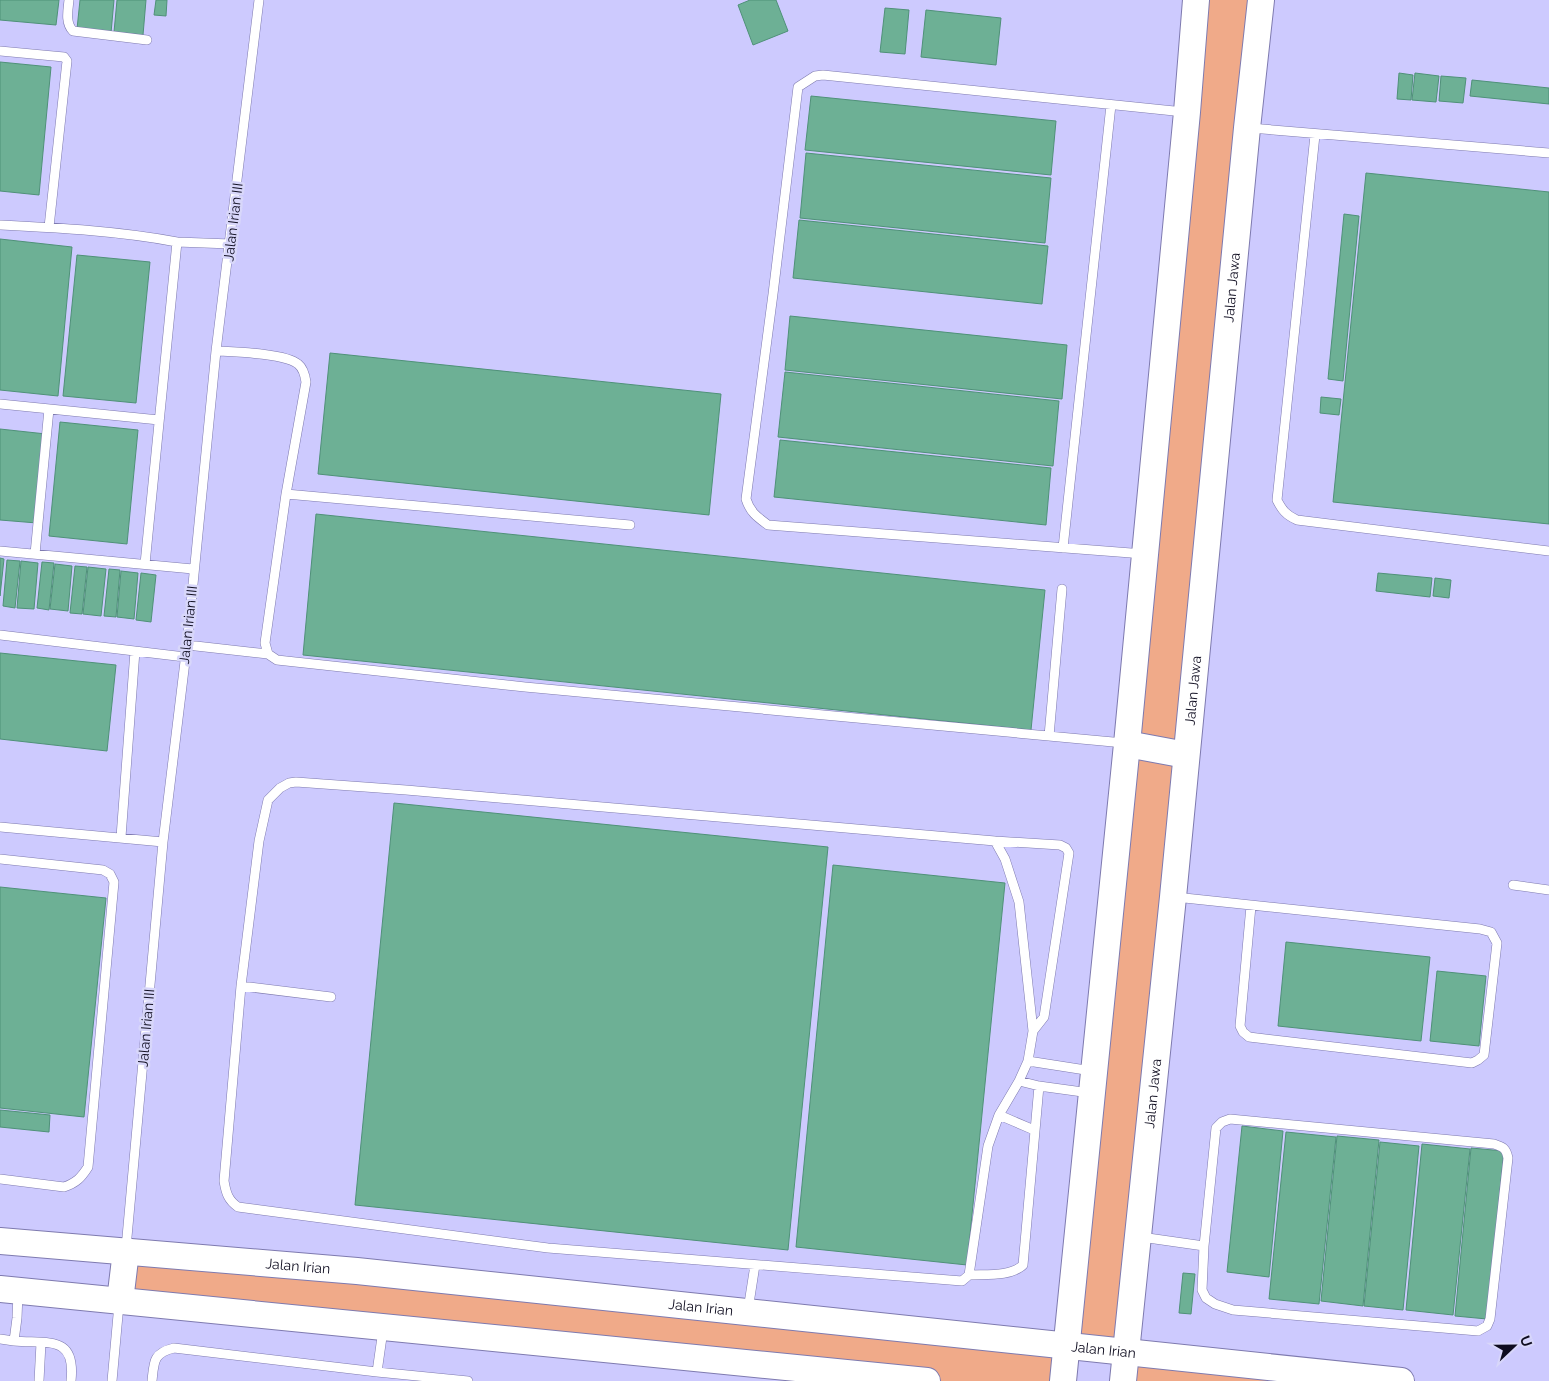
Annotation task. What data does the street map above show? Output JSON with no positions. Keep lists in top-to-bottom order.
{
  "streets": {
    "street": ["Jalan Jawa", "Jalan Irian"],
    "lane": ["Jalan Irian III"]
  },
  "crossings": [
    ["Jalan Irian III", "Jalan Irian"],
    ["Jalan Jawa", "Jalan Irian"]
  ],
  "north": "right"
}
